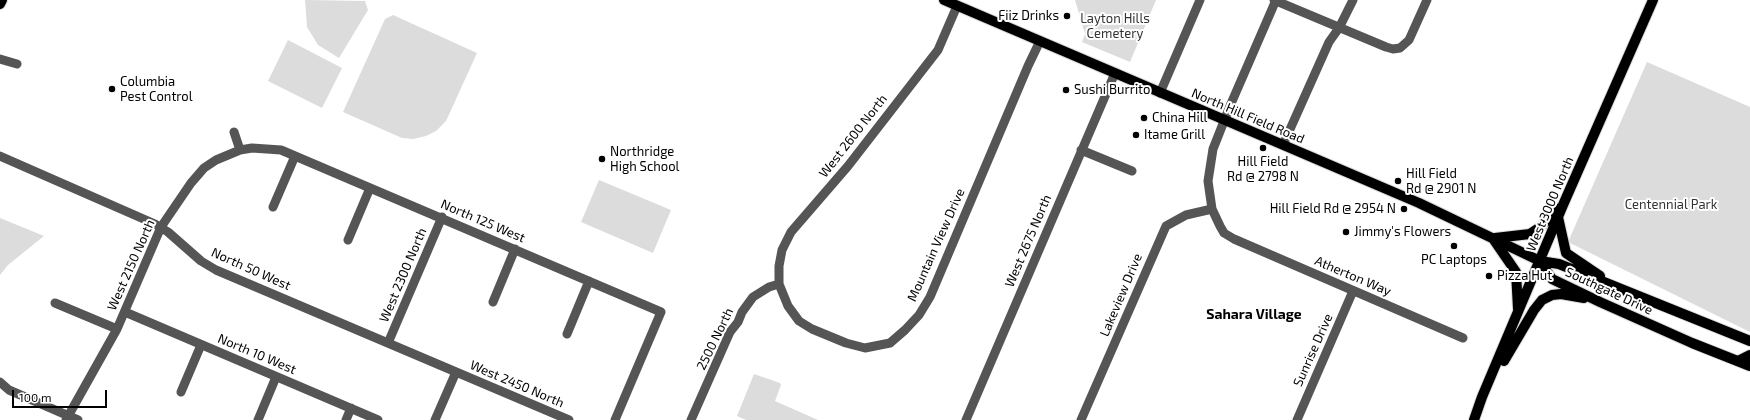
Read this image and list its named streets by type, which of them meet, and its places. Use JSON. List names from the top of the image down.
{
  "streets": {
    "main road": ["North Hill Field Road", "West 3000 North", "Southgate Drive"],
    "street": [
      "West 2600 North",
      "North 125 West",
      "West 2675 North",
      "Mountain View Drive",
      "West 2150 North",
      "North 50 West",
      "West 2300 North",
      "Atherton Way",
      "Lakeview Drive",
      "2500 North",
      "Sunrise Drive",
      "North 10 West",
      "West 2450 North"
    ]
  },
  "crossings": [
    ["North Hill Field Road", "West 2600 North"],
    ["North Hill Field Road", "West 3000 North"],
    ["North Hill Field Road", "West 2675 North"],
    ["North Hill Field Road", "Mountain View Drive"],
    ["North Hill Field Road", "Southgate Drive"],
    ["West 2600 North", "Mountain View Drive"],
    ["West 2600 North", "2500 North"],
    ["West 3000 North", "Southgate Drive"],
    ["North 125 West", "West 2150 North"],
    ["North 125 West", "West 2300 North"],
    ["Mountain View Drive", "2500 North"],
    ["West 2150 North", "North 50 West"],
    ["West 2150 North", "North 10 West"],
    ["North 50 West", "West 2300 North"],
    ["North 50 West", "West 2450 North"],
    ["Atherton Way", "Lakeview Drive"],
    ["Atherton Way", "Sunrise Drive"]
  ],
  "districts": ["Sahara Village"],
  "parks": ["Layton Hills Cemetery", "Centennial Park"],
  "places": [
    "Fiiz Drinks",
    "Columbia Pest Control",
    "Sushi Burrito",
    "China Hill",
    "Itame Grill",
    "Hill Field Rd @ 2798 N",
    "Northridge High School",
    "Hill Field Rd @ 2901 N",
    "Hill Field Rd @ 2954 N",
    "Jimmy's Flowers",
    "PC Laptops",
    "Pizza Hut"
  ],
  "scale_bar": "100 m"
}
